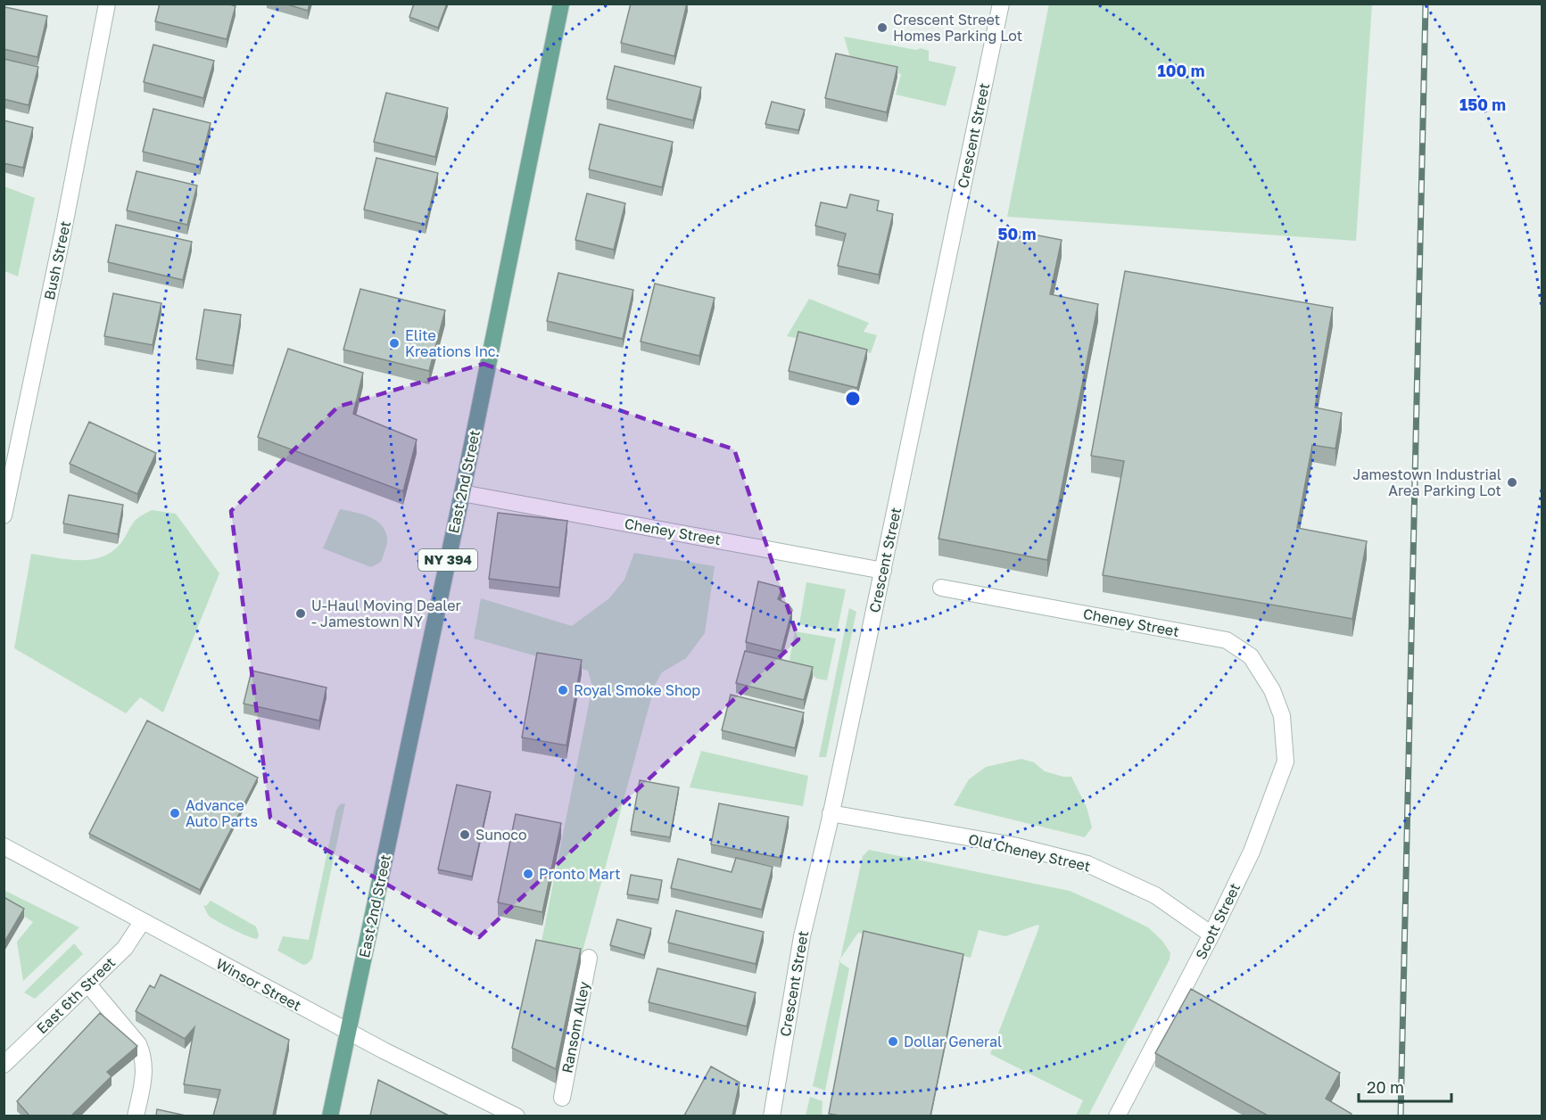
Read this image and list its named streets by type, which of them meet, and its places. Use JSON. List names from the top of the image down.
{
  "streets": {
    "main road": ["East 2nd Street", "NY 394"],
    "street": [
      "Crescent Street",
      "Bush Street",
      "Cheney Street",
      "Old Cheney Street",
      "Scott Street",
      "Winsor Street",
      "East 6th Street",
      "Ransom Alley"
    ]
  },
  "crossings": [
    ["Crescent Street", "Cheney Street"],
    ["Crescent Street", "Old Cheney Street"],
    ["East 2nd Street", "Cheney Street"],
    ["East 2nd Street", "Winsor Street"],
    ["Cheney Street", "Scott Street"],
    ["Old Cheney Street", "Scott Street"],
    ["Winsor Street", "East 6th Street"]
  ],
  "places": [
    "Crescent Street Homes Parking Lot",
    "Elite Kreations Inc.",
    "Jamestown Industrial Area Parking Lot",
    "U-Haul Moving Dealer - Jamestown NY",
    "Royal Smoke Shop",
    "Advance Auto Parts",
    "Sunoco",
    "Pronto Mart",
    "Dollar General"
  ],
  "scale_bar": "20 m",
  "rings": ["100 m", "150 m", "50 m"]
}
